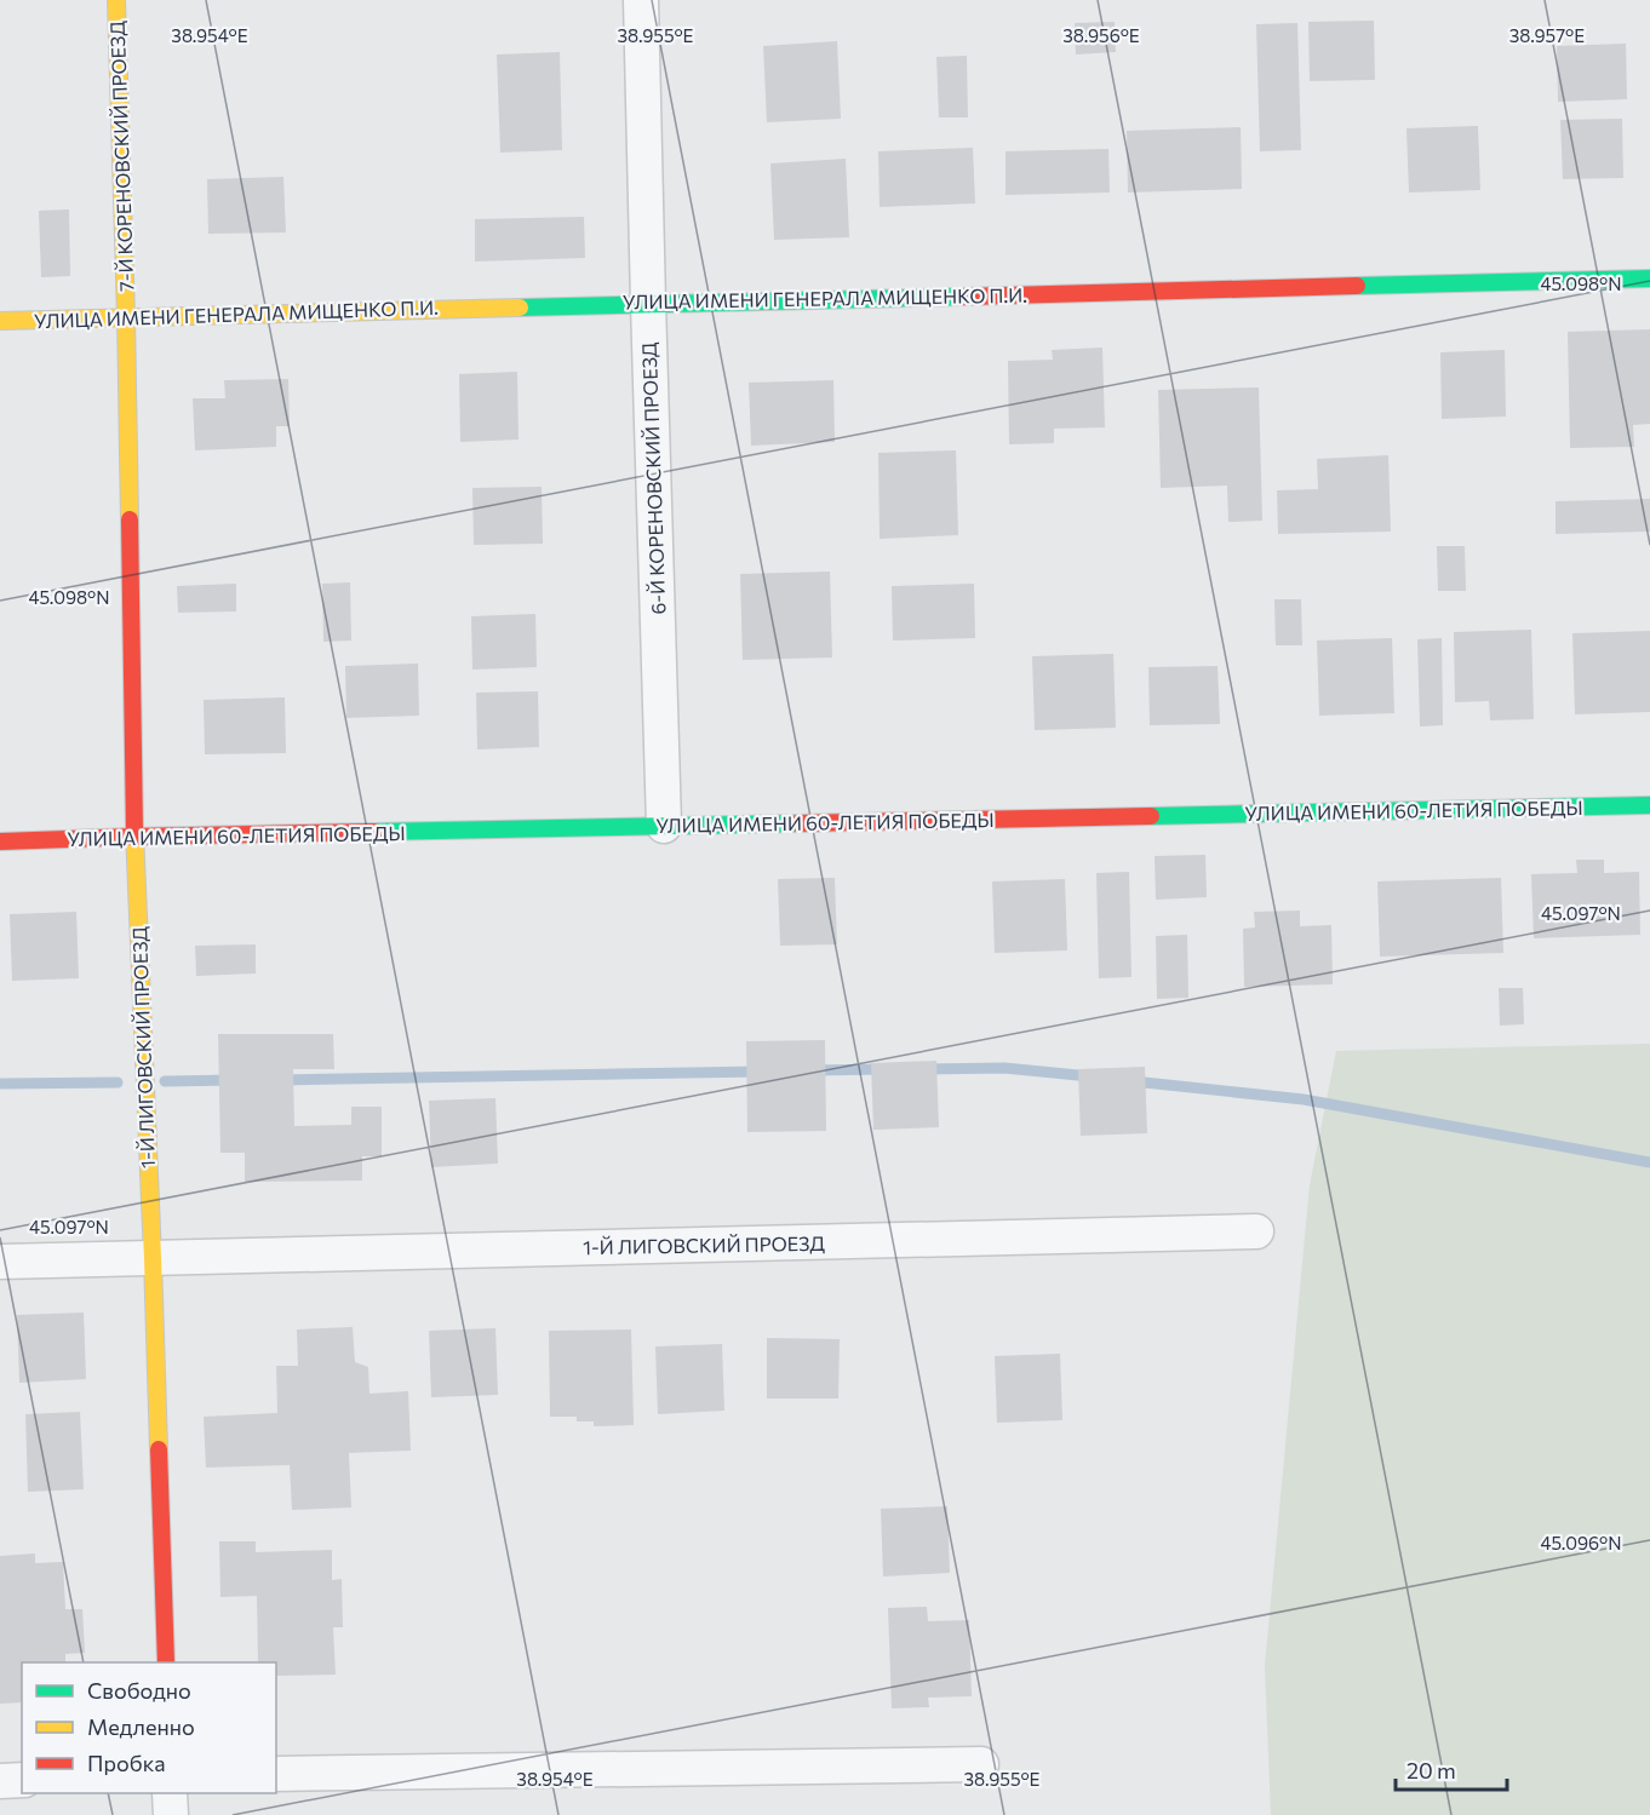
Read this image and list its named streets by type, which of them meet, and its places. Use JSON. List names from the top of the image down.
{
  "streets": {
    "street": [
      "7-Й КОРЕНОВСКИЙ ПРОЕЗД",
      "УЛИЦА ИМЕНИ ГЕНЕРАЛА МИЩЕНКО П.И.",
      "6-Й КОРЕНОВСКИЙ ПРОЕЗД",
      "УЛИЦА ИМЕНИ 60-ЛЕТИЯ ПОБЕДЫ",
      "1-Й ЛИГОВСКИЙ ПРОЕЗД"
    ]
  },
  "crossings": [
    ["7-Й КОРЕНОВСКИЙ ПРОЕЗД", "УЛИЦА ИМЕНИ ГЕНЕРАЛА МИЩЕНКО П.И."],
    ["7-Й КОРЕНОВСКИЙ ПРОЕЗД", "УЛИЦА ИМЕНИ 60-ЛЕТИЯ ПОБЕДЫ"],
    ["7-Й КОРЕНОВСКИЙ ПРОЕЗД", "1-Й ЛИГОВСКИЙ ПРОЕЗД"],
    ["УЛИЦА ИМЕНИ ГЕНЕРАЛА МИЩЕНКО П.И.", "6-Й КОРЕНОВСКИЙ ПРОЕЗД"],
    ["6-Й КОРЕНОВСКИЙ ПРОЕЗД", "УЛИЦА ИМЕНИ 60-ЛЕТИЯ ПОБЕДЫ"],
    ["УЛИЦА ИМЕНИ 60-ЛЕТИЯ ПОБЕДЫ", "1-Й ЛИГОВСКИЙ ПРОЕЗД"]
  ],
  "legend": ["Свободно", "Медленно", "Пробка"],
  "scale_bar": "20 m",
  "coordinates": [
    "38.954°E",
    "38.955°E",
    "38.956°E",
    "38.957°E",
    "45.098°N",
    "45.097°N",
    "45.096°N"
  ]
}
